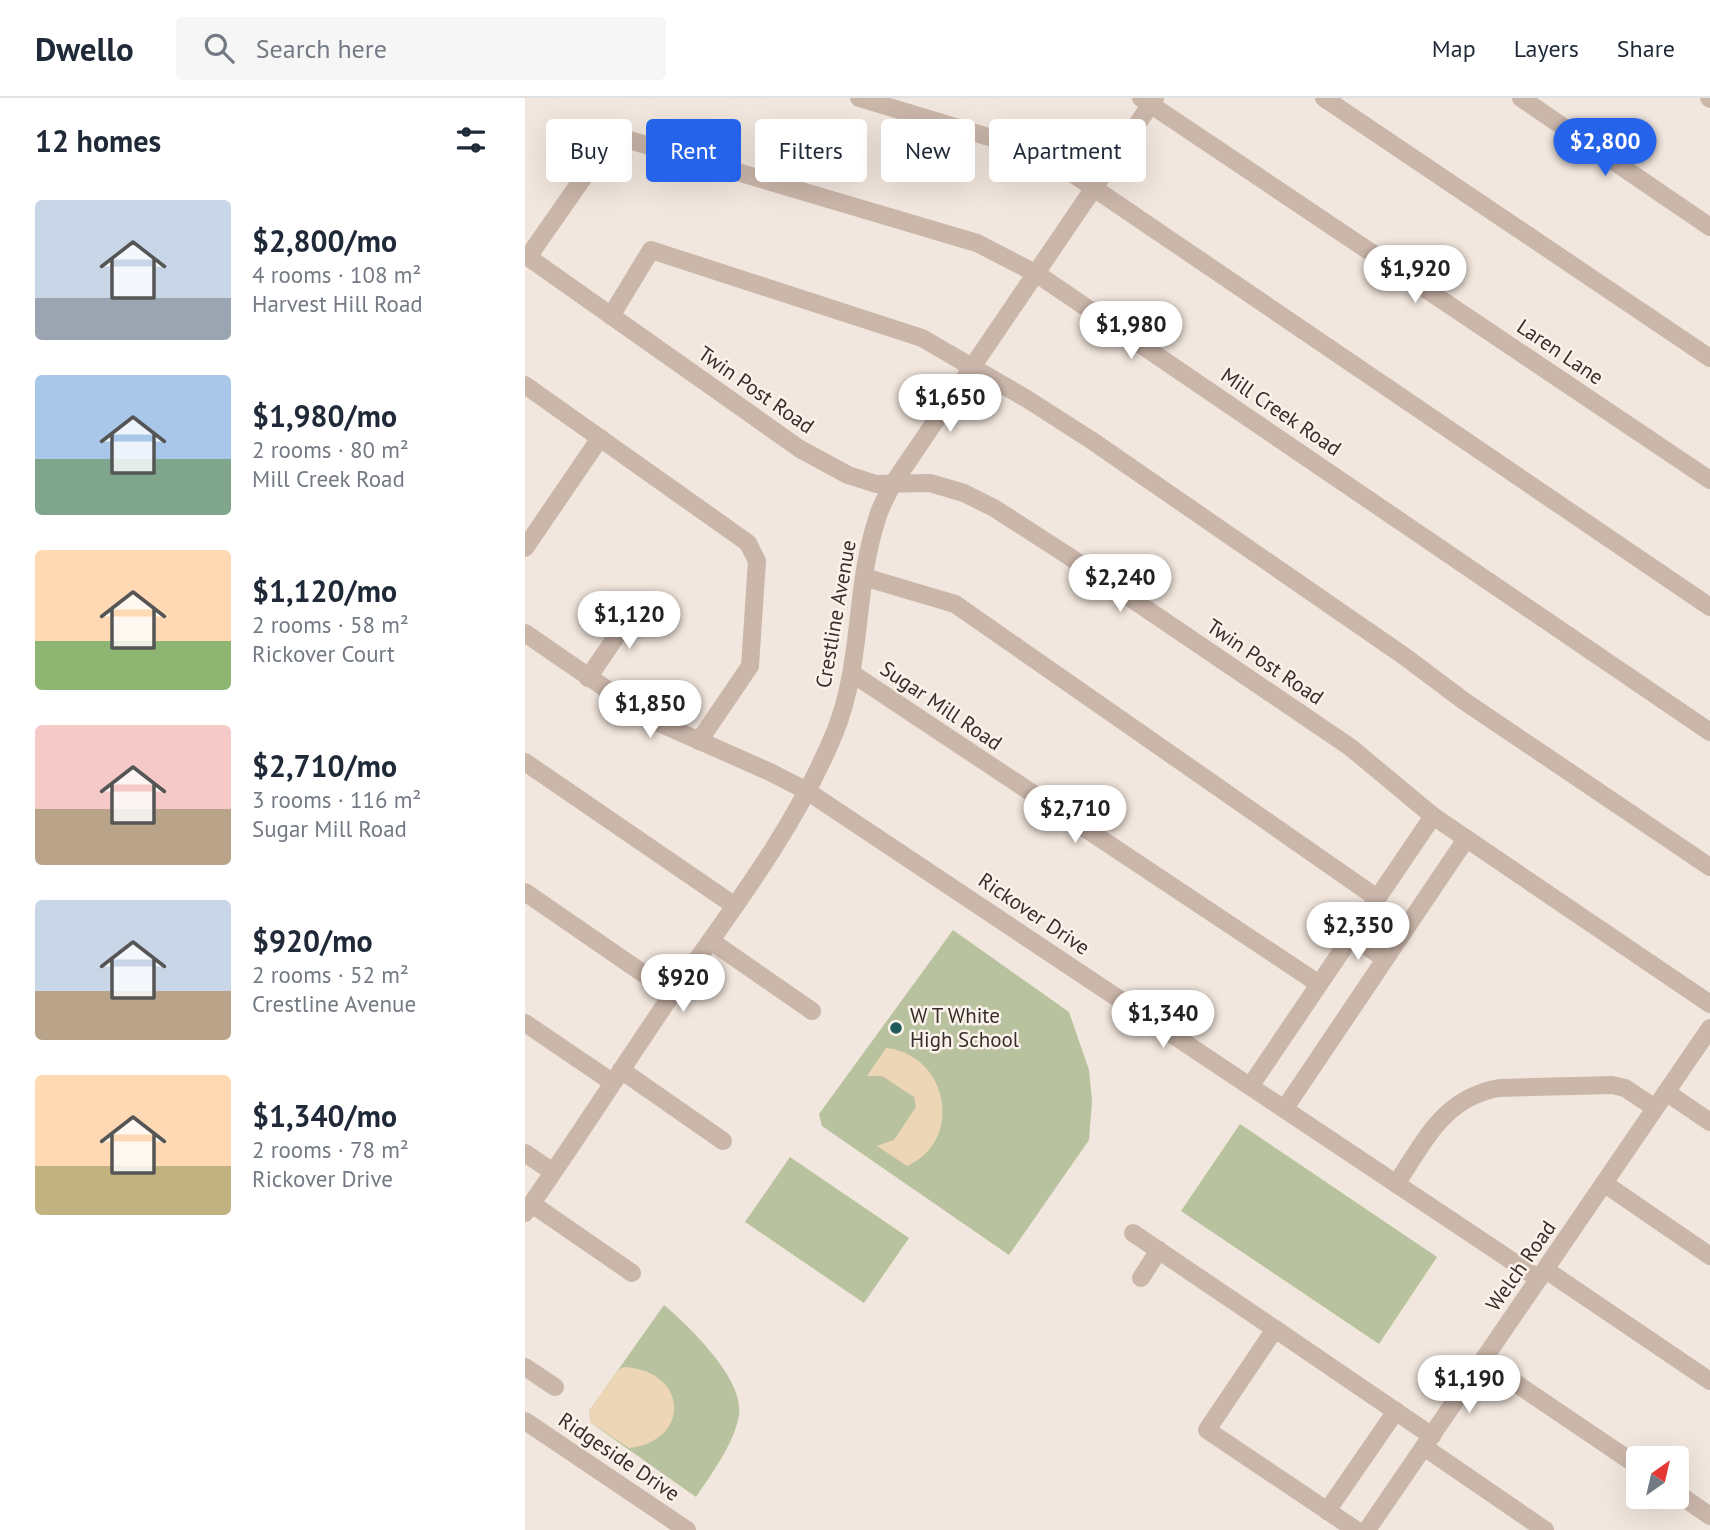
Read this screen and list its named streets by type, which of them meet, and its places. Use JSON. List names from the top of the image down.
{
  "streets": {
    "street": [
      "Laren Lane",
      "Twin Post Road",
      "Mill Creek Road",
      "Crestline Avenue",
      "Sugar Mill Road",
      "Rickover Drive",
      "Welch Road",
      "Ridgeside Drive"
    ]
  },
  "crossings": [
    ["Laren Lane", "Crestline Avenue"],
    ["Twin Post Road", "Mill Creek Road"],
    ["Twin Post Road", "Crestline Avenue"],
    ["Mill Creek Road", "Crestline Avenue"],
    ["Crestline Avenue", "Sugar Mill Road"],
    ["Crestline Avenue", "Rickover Drive"],
    ["Rickover Drive", "Welch Road"]
  ],
  "places": ["W T White High School"],
  "north": "top right",
  "page": {
    "header": "Dwello",
    "search": "Search here",
    "nav": ["Map", "Layers", "Share"],
    "heading": "12 homes",
    "price": [
      "$2,800",
      "$1,920",
      "$1,980",
      "$1,650",
      "$2,240",
      "$1,120",
      "$1,850",
      "$2,710",
      "$2,350",
      "$920",
      "$1,340",
      "$1,190"
    ],
    "chip": [
      "Buy",
      "Rent",
      "Filters",
      "New",
      "Apartment"
    ],
    "list": [
      {
        "name": "$2,800/mo",
        "note": "4 rooms · 108 m² · Harvest Hill Road"
      },
      {
        "name": "$1,980/mo",
        "note": "2 rooms · 80 m² · Mill Creek Road"
      },
      {
        "name": "$1,120/mo",
        "note": "2 rooms · 58 m² · Rickover Court"
      },
      {
        "name": "$2,710/mo",
        "note": "3 rooms · 116 m² · Sugar Mill Road"
      },
      {
        "name": "$920/mo",
        "note": "2 rooms · 52 m² · Crestline Avenue"
      },
      {
        "name": "$1,340/mo",
        "note": "2 rooms · 78 m² · Rickover Drive"
      }
    ]
  }
}
